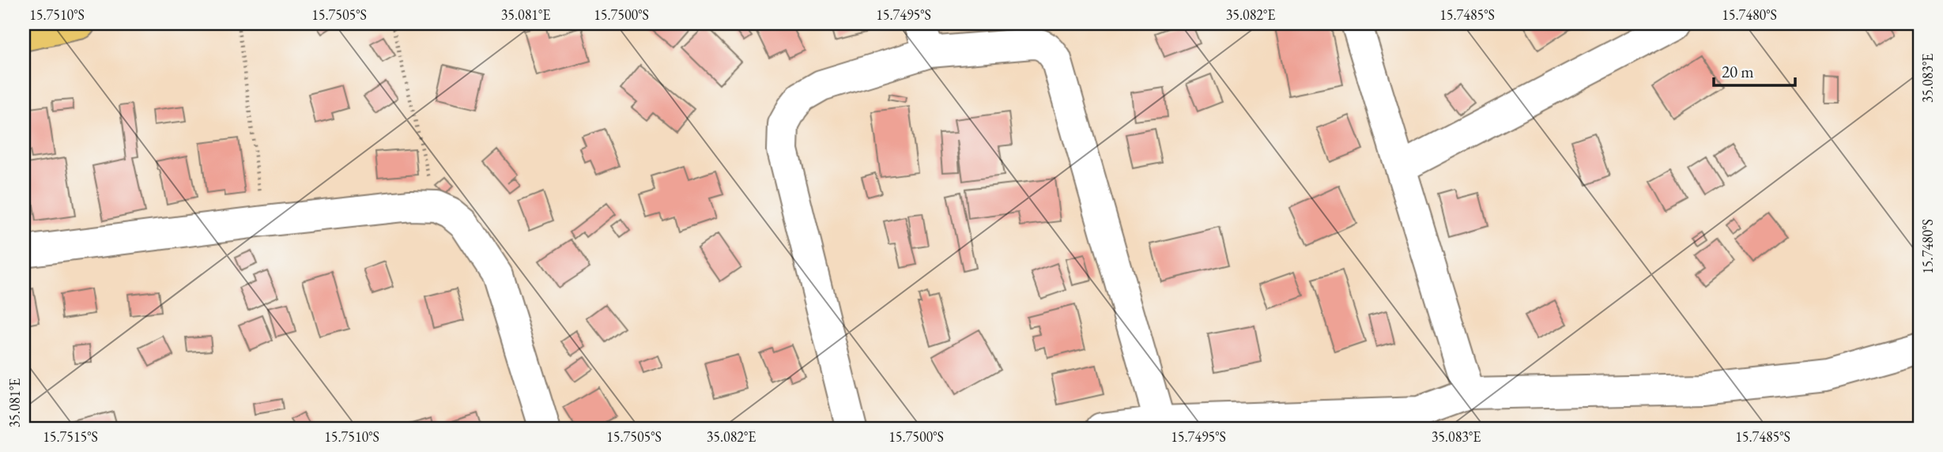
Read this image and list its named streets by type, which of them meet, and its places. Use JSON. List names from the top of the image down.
{
  "scale_bar": "20 m",
  "coordinates": [
    "15.7510°S",
    "15.7505°S",
    "35.081°E",
    "15.7500°S",
    "15.7495°S",
    "35.082°E",
    "15.7485°S",
    "15.7480°S",
    "35.083°E",
    "15.7515°S"
  ]
}
